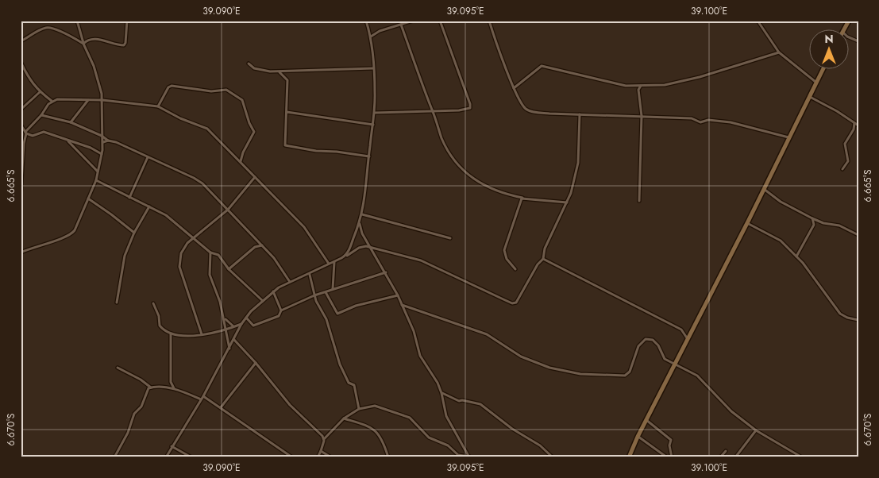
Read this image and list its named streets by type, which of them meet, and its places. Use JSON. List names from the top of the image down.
{
  "north": "top",
  "coordinates": [
    "39.090°E",
    "39.095°E",
    "39.100°E",
    "6.665°S",
    "6.670°S"
  ]
}
